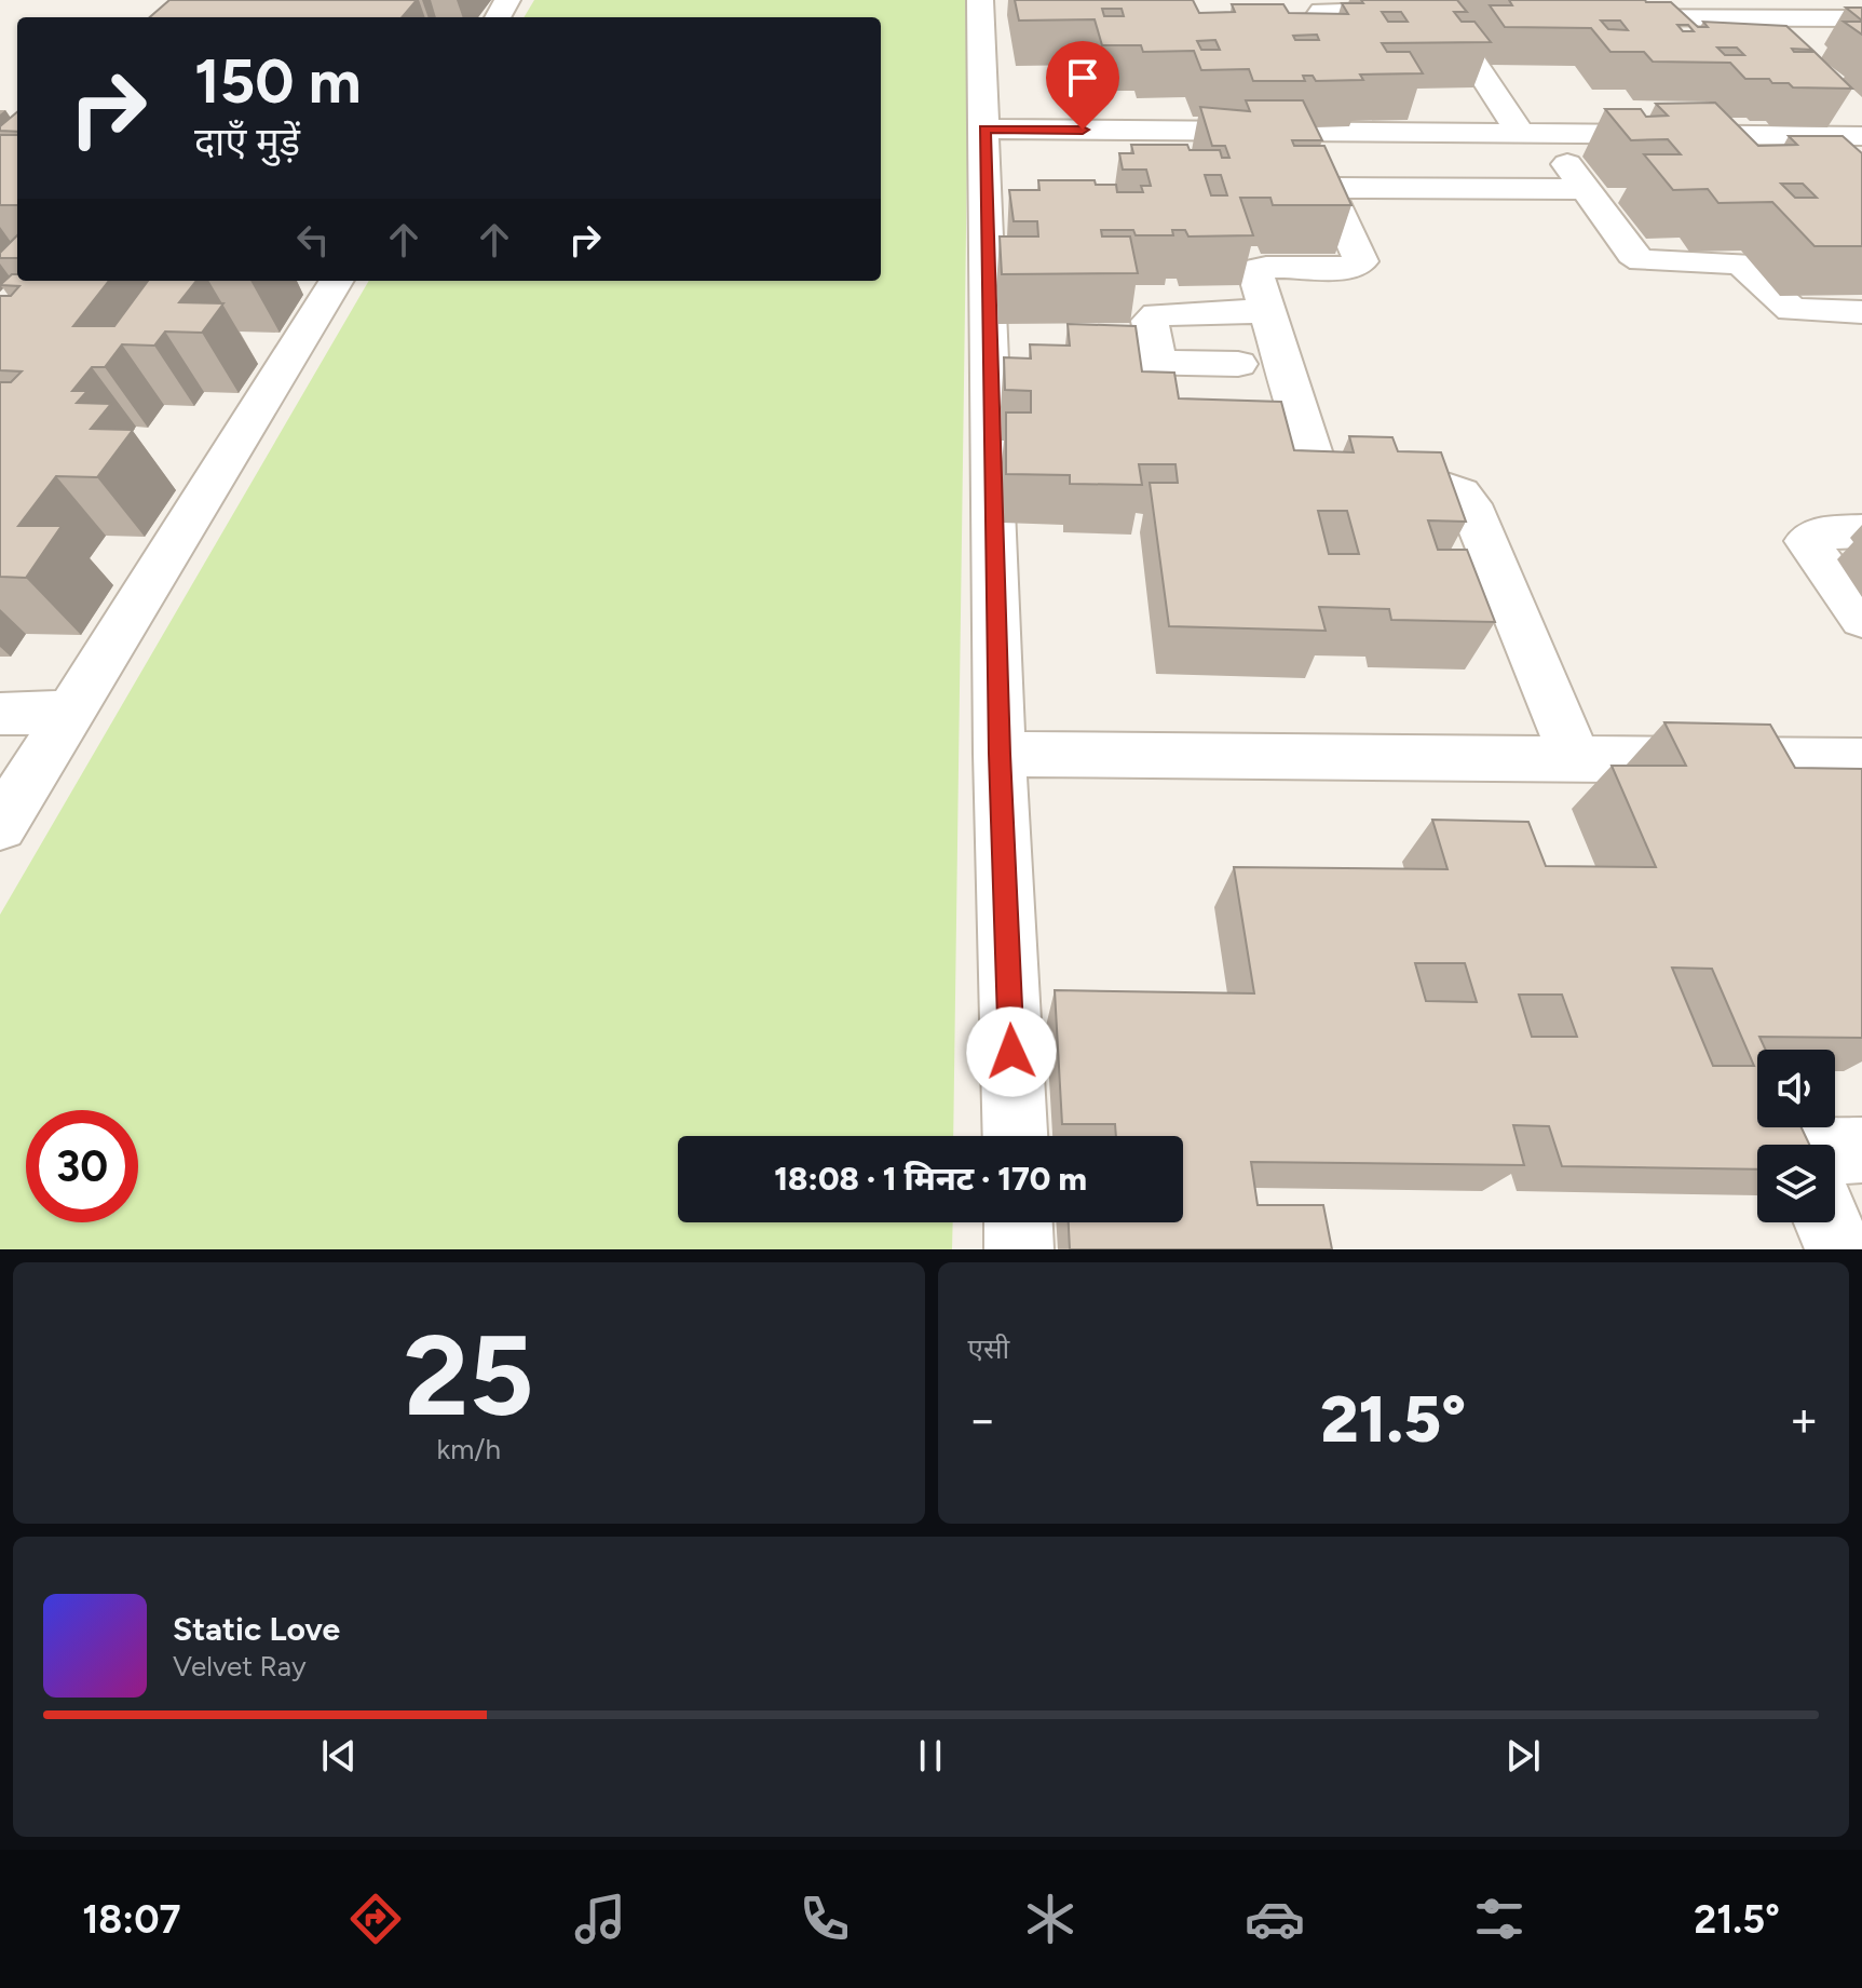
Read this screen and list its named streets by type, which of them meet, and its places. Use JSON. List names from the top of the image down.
{
  "page": {
    "turn": ["150 m", "दाएँ मुड़ें"],
    "limit": "30",
    "trip": "18:08 · 1 मिनट · 170 m",
    "tile": [
      ["25", "km/h"],
      "एसी"
    ],
    "heat": ["−", "21.5°", "+"],
    "song": ["Static Love", "Velvet Ray"],
    "tabs": ["18:07", "21.5°"]
  }
}
